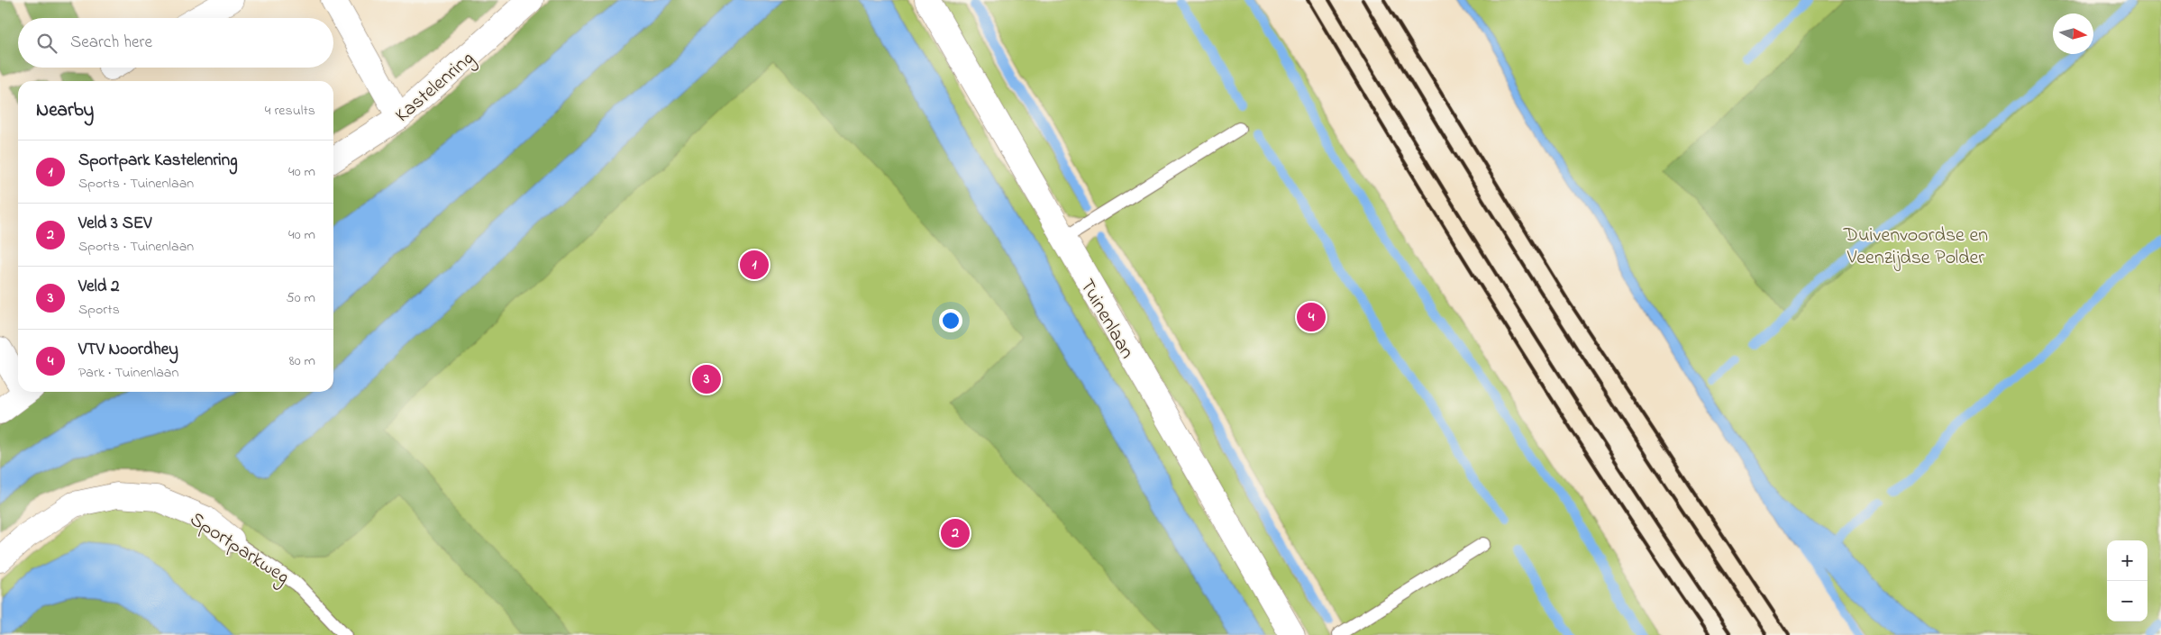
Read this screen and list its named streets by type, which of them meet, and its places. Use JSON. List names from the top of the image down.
{
  "streets": {
    "street": ["Kastelenring", "Tuinenlaan", "Sportparkweg"]
  },
  "parks": ["Duivenvoordse en Veenzijdse Polder"],
  "north": "right",
  "page": {
    "search": "Search here",
    "heading": ["Nearby", "4 results"],
    "list": [
      {
        "mark": "1",
        "name": "Sportpark Kastelenring",
        "note": "Sports · Tuinenlaan",
        "value": "40 m"
      },
      {
        "mark": "2",
        "name": "Veld 3 SEV",
        "note": "Sports · Tuinenlaan",
        "value": "40 m"
      },
      {
        "mark": "3",
        "name": "Veld 2",
        "note": "Sports",
        "value": "50 m"
      },
      {
        "mark": "4",
        "name": "VTV Noordhey",
        "note": "Park · Tuinenlaan",
        "value": "80 m"
      }
    ],
    "pins": [
      "1",
      "4",
      "3",
      "2"
    ],
    "map_buttons": ["+", "−"]
  }
}
